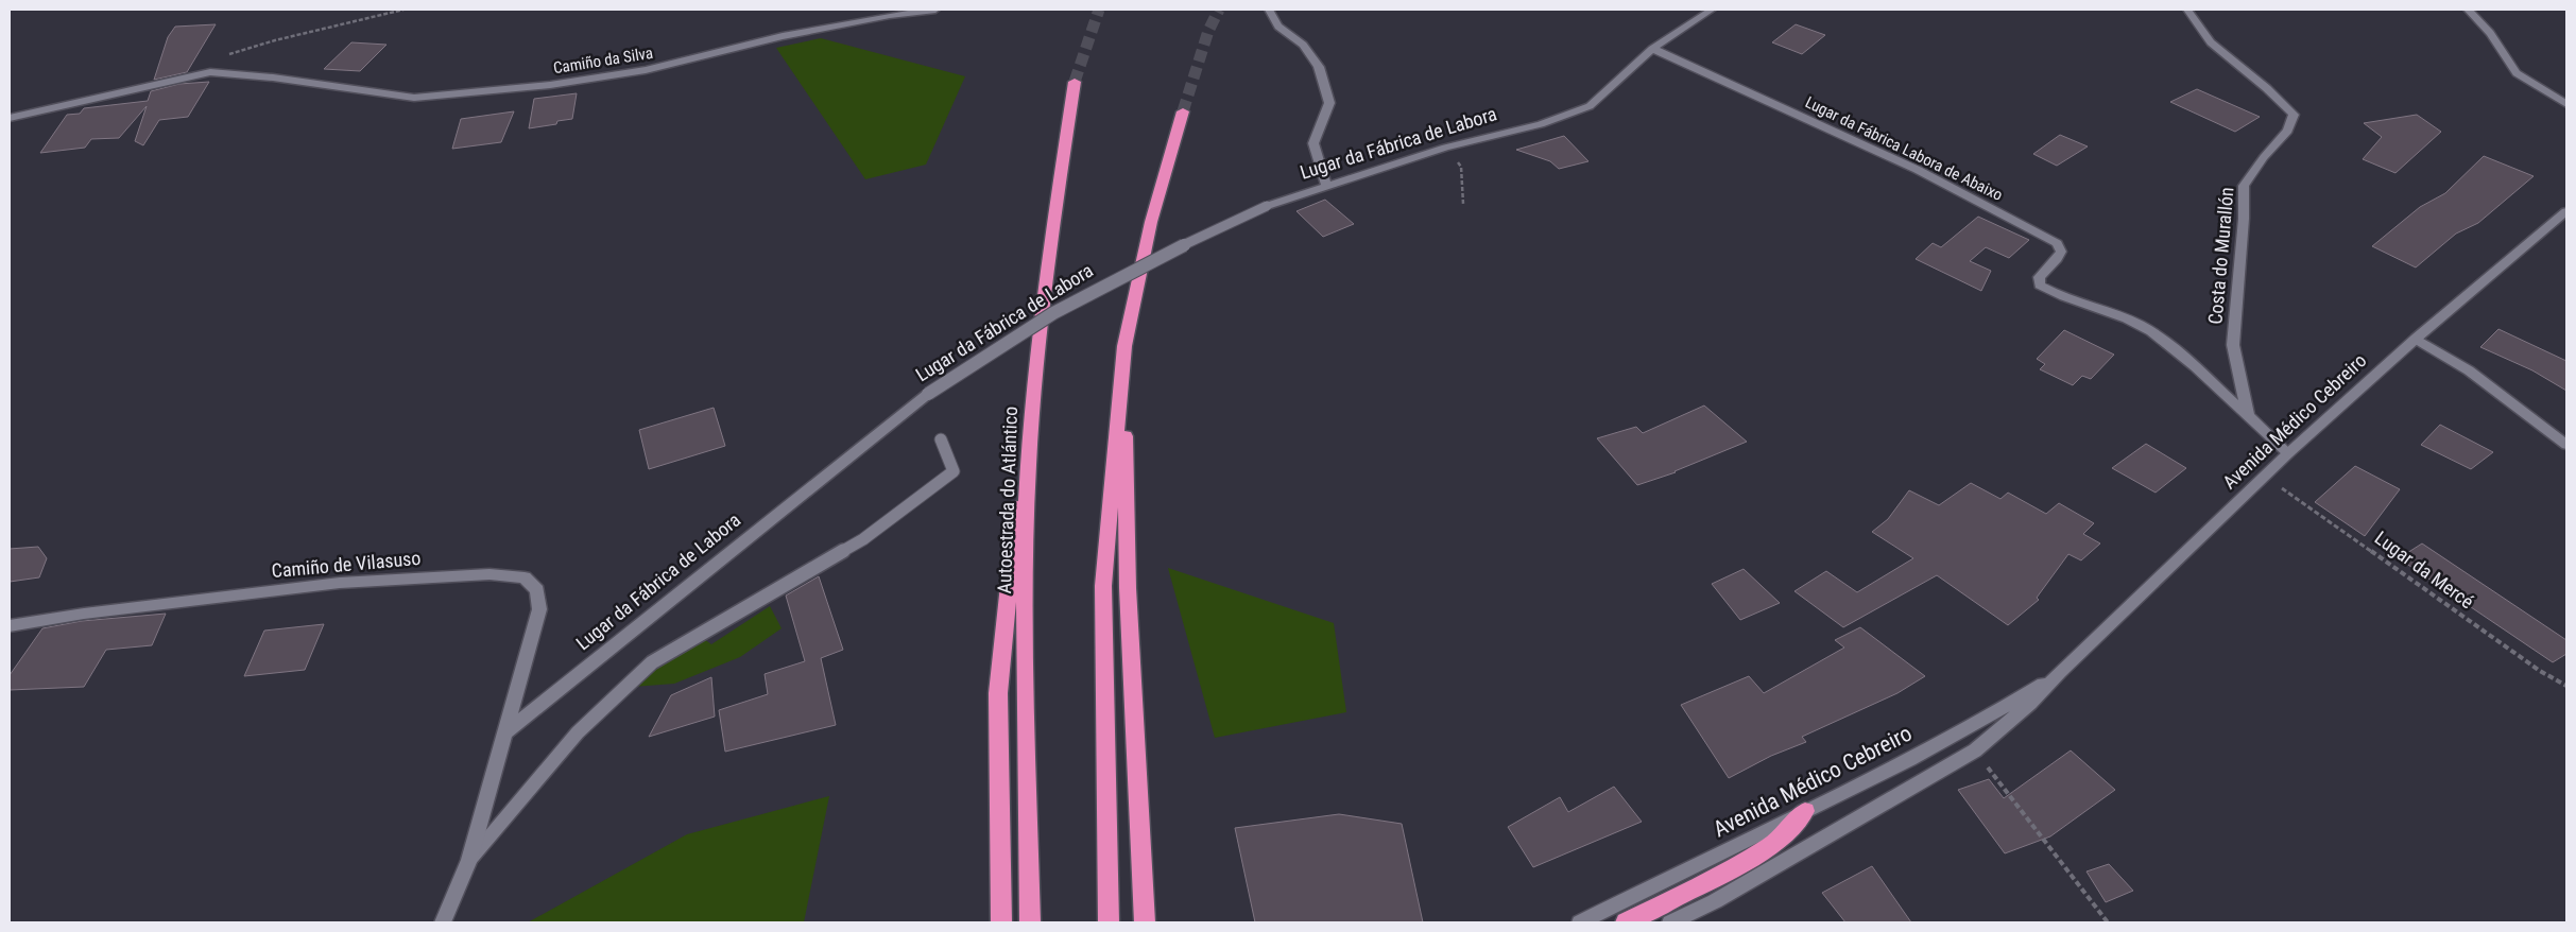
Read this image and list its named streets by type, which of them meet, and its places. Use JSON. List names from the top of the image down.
{
  "streets": {
    "highway": ["Autoestrada do Atlántico"],
    "street": [
      "Camiño da Silva",
      "Lugar da Fábrica de Labora",
      "Lugar da Fábrica Labora de Abaixo",
      "Costa do Murallón",
      "Avenida Médico Cebreiro",
      "Camiño de Vilasuso"
    ],
    "path": ["Lugar da Mercé"]
  },
  "crossings": [
    ["Lugar da Fábrica de Labora", "Lugar da Fábrica Labora de Abaixo"],
    ["Lugar da Fábrica de Labora", "Camiño de Vilasuso"],
    ["Lugar da Fábrica Labora de Abaixo", "Costa do Murallón"],
    ["Avenida Médico Cebreiro", "Lugar da Mercé"]
  ]
}
